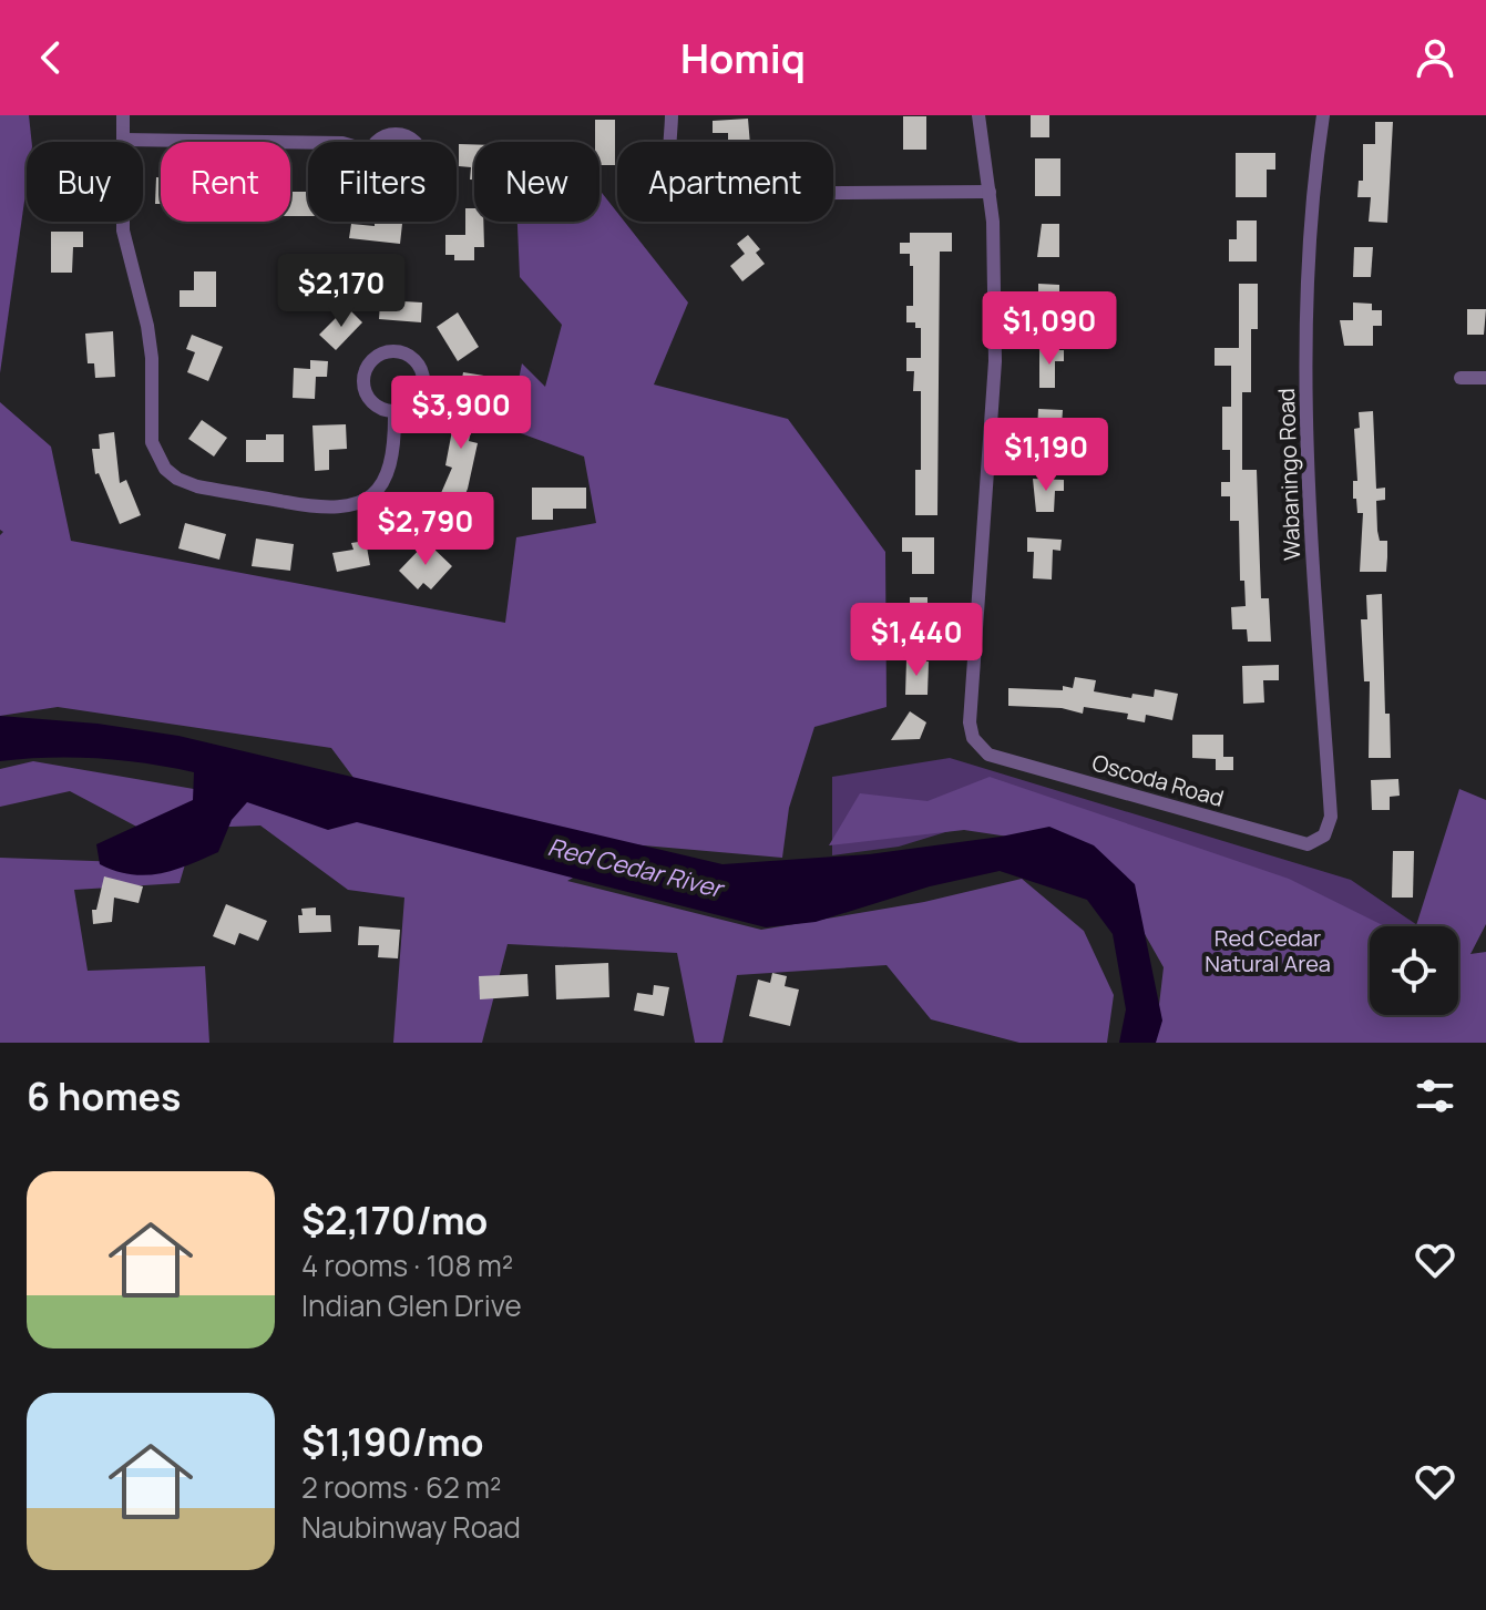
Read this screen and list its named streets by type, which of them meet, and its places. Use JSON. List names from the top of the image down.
{
  "streets": {
    "street": ["Wabaningo Road", "Oscoda Road"]
  },
  "crossings": [
    ["Wabaningo Road", "Oscoda Road"]
  ],
  "water": ["Red Cedar River"],
  "parks": ["Red Cedar Natural Area"],
  "page": {
    "header": "Homiq",
    "chip": [
      "Buy",
      "Rent",
      "Filters",
      "New",
      "Apartment"
    ],
    "price": [
      "$2,170",
      "$1,090",
      "$3,900",
      "$1,190",
      "$2,790",
      "$1,440"
    ],
    "heading": "6 homes",
    "list": [
      {
        "name": "$2,170/mo",
        "note": "4 rooms · 108 m² · Indian Glen Drive"
      },
      {
        "name": "$1,190/mo",
        "note": "2 rooms · 62 m² · Naubinway Road"
      }
    ]
  }
}
